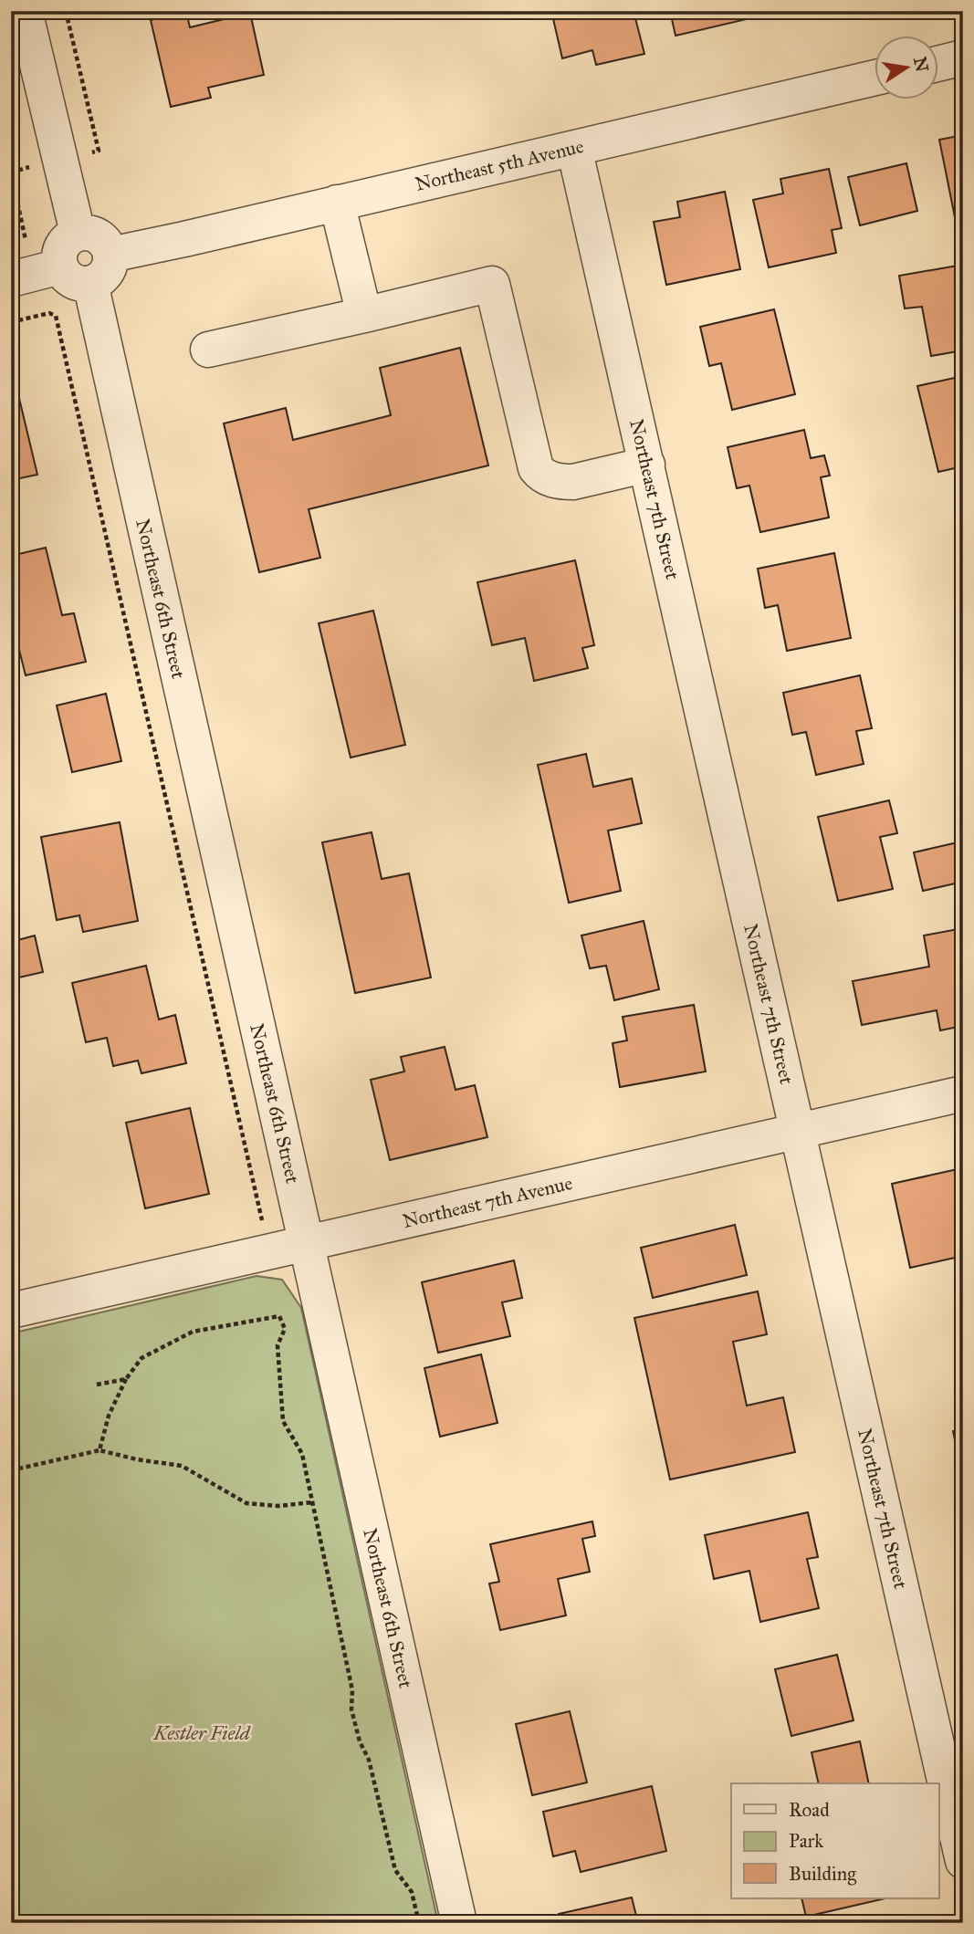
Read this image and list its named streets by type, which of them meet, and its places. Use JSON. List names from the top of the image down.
{
  "streets": {
    "street": [
      "Northeast 5th Avenue",
      "Northeast 7th Street",
      "Northeast 6th Street",
      "Northeast 7th Avenue"
    ]
  },
  "crossings": [
    ["Northeast 5th Avenue", "Northeast 7th Street"],
    ["Northeast 5th Avenue", "Northeast 6th Street"],
    ["Northeast 7th Street", "Northeast 7th Avenue"],
    ["Northeast 6th Street", "Northeast 7th Avenue"]
  ],
  "parks": ["Kestler Field"],
  "legend": ["Road", "Park", "Building"],
  "north": "right"
}
